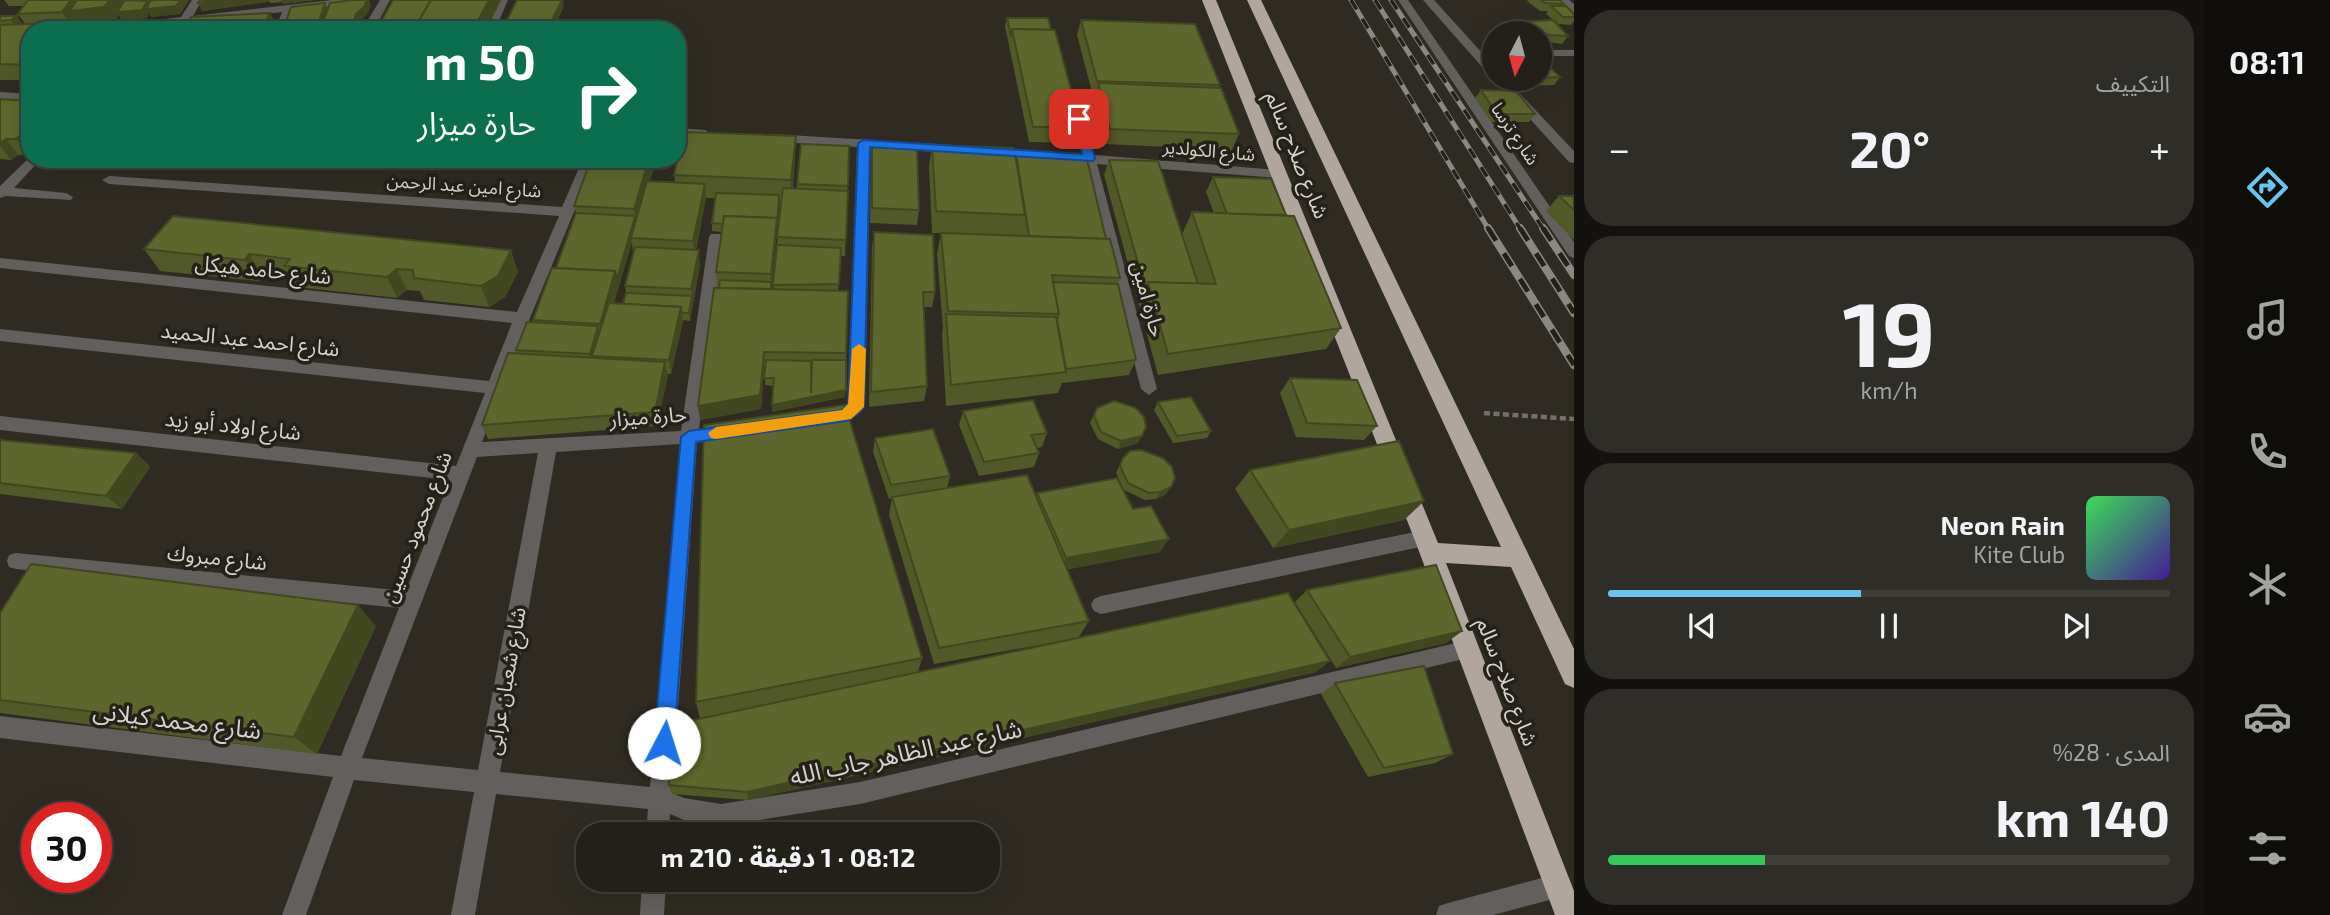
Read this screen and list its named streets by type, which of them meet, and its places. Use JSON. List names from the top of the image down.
{
  "streets": {
    "highway": ["شارع صلاح سالم"],
    "street": [
      "شارع ترسا",
      "شارع الكولدير",
      "شارع امين عبد الرحمن",
      "شارع حامد هيكل",
      "حارة امين",
      "شارع احمد عبد الحميد",
      "حارة ميزار",
      "شارع اولاد أبو زيد",
      "شارع محمود حسين",
      "شارع مبروك",
      "شارع شعبان عرابى",
      "شارع محمد كيلانى",
      "شارع عبد الظاهر جاب الله"
    ]
  },
  "crossings": [
    ["شارع الكولدير", "شارع صلاح سالم"],
    ["شارع الكولدير", "حارة امين"],
    ["شارع صلاح سالم", "شارع عبد الظاهر جاب الله"],
    ["شارع امين عبد الرحمن", "شارع محمود حسين"],
    ["شارع حامد هيكل", "شارع محمود حسين"],
    ["شارع احمد عبد الحميد", "شارع محمود حسين"],
    ["حارة ميزار", "شارع محمود حسين"],
    ["حارة ميزار", "شارع شعبان عرابى"],
    ["شارع اولاد أبو زيد", "شارع محمود حسين"],
    ["شارع محمود حسين", "شارع مبروك"],
    ["شارع محمود حسين", "شارع محمد كيلانى"],
    ["شارع محمود حسين", "شارع عبد الظاهر جاب الله"],
    ["شارع شعبان عرابى", "شارع عبد الظاهر جاب الله"],
    ["شارع محمد كيلانى", "شارع عبد الظاهر جاب الله"]
  ],
  "north": "bottom",
  "page": {
    "tabs": "08:11",
    "tile": [
      "التكييف",
      ["19", "km/h"],
      ["المدى · 28%", "140 km"]
    ],
    "turn": ["50 m", "حارة ميزار"],
    "heat": ["−", "20°", "+"],
    "song": ["Neon Rain", "Kite Club"],
    "limit": "30",
    "trip": "08:12 · 1 دقيقة · 210 m"
  }
}
